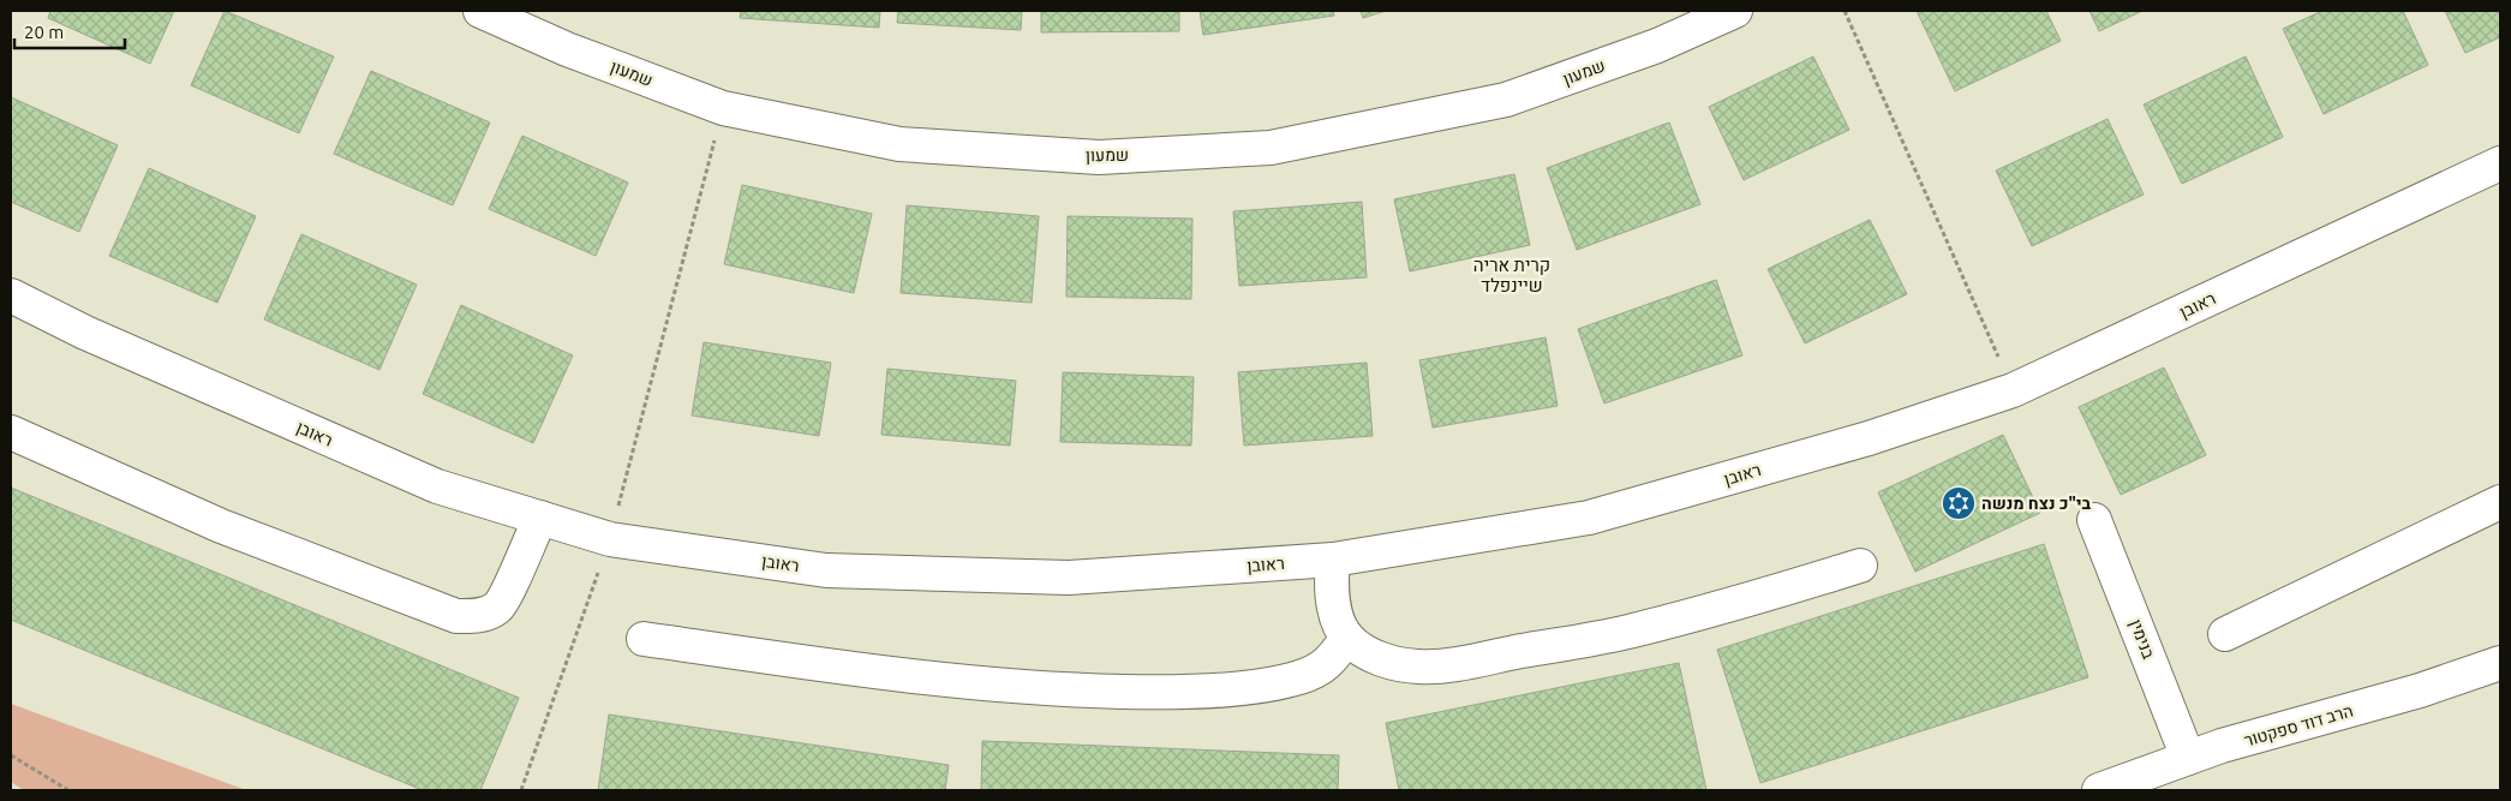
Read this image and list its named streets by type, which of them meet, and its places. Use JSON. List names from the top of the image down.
{
  "streets": {
    "street": [
      "שמעון",
      "ראובן",
      "בנימין",
      "הרב דוד ספקטור"
    ]
  },
  "crossings": [
    ["בנימין", "הרב דוד ספקטור"]
  ],
  "districts": ["קרית אריה שיינפלד"],
  "places": {
    "synagogue": ["בי\"כ נצח מנשה"]
  },
  "scale_bar": "20 m"
}
